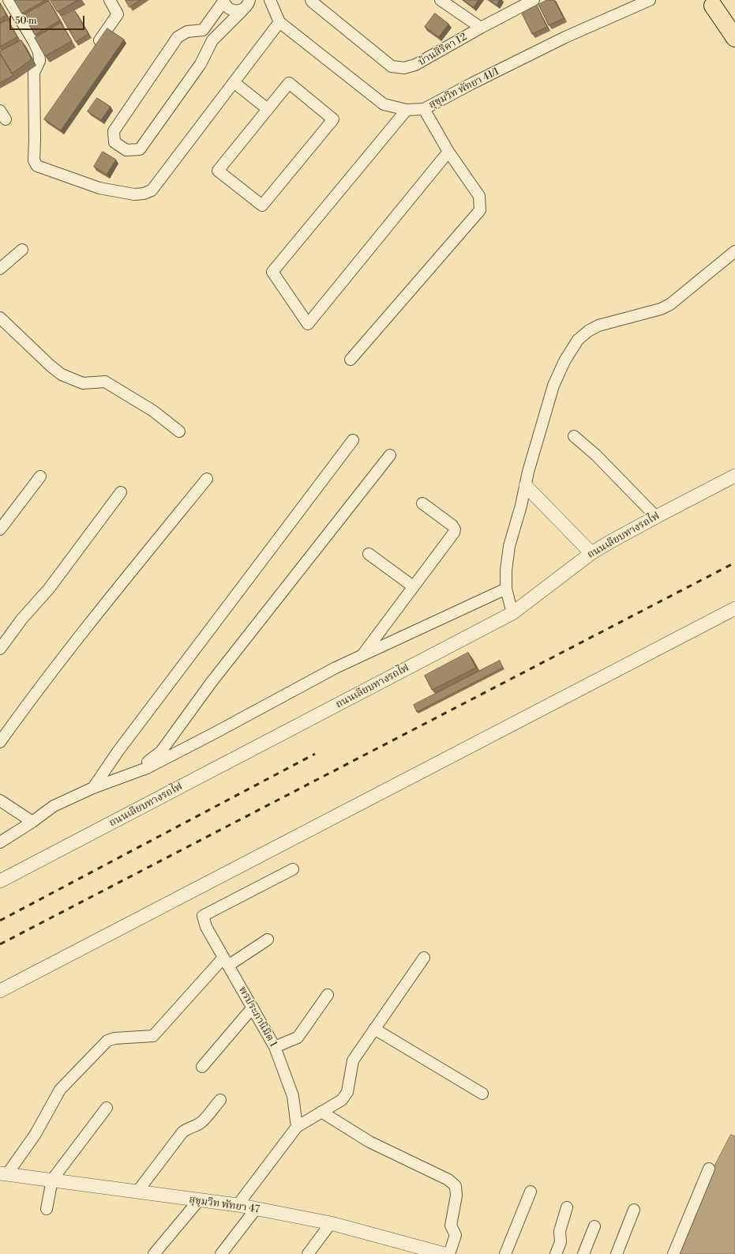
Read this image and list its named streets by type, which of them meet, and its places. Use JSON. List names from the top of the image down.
{
  "streets": {
    "street": [
      "บ้านสิริคา 12",
      "สุขุมวิท พัทยา 41/1",
      "ถนนเลียบทางรถไฟ",
      "พรประภานิมิต 1",
      "สุขุมวิท พัทยา 47"
    ]
  },
  "scale_bar": "50 m"
}
